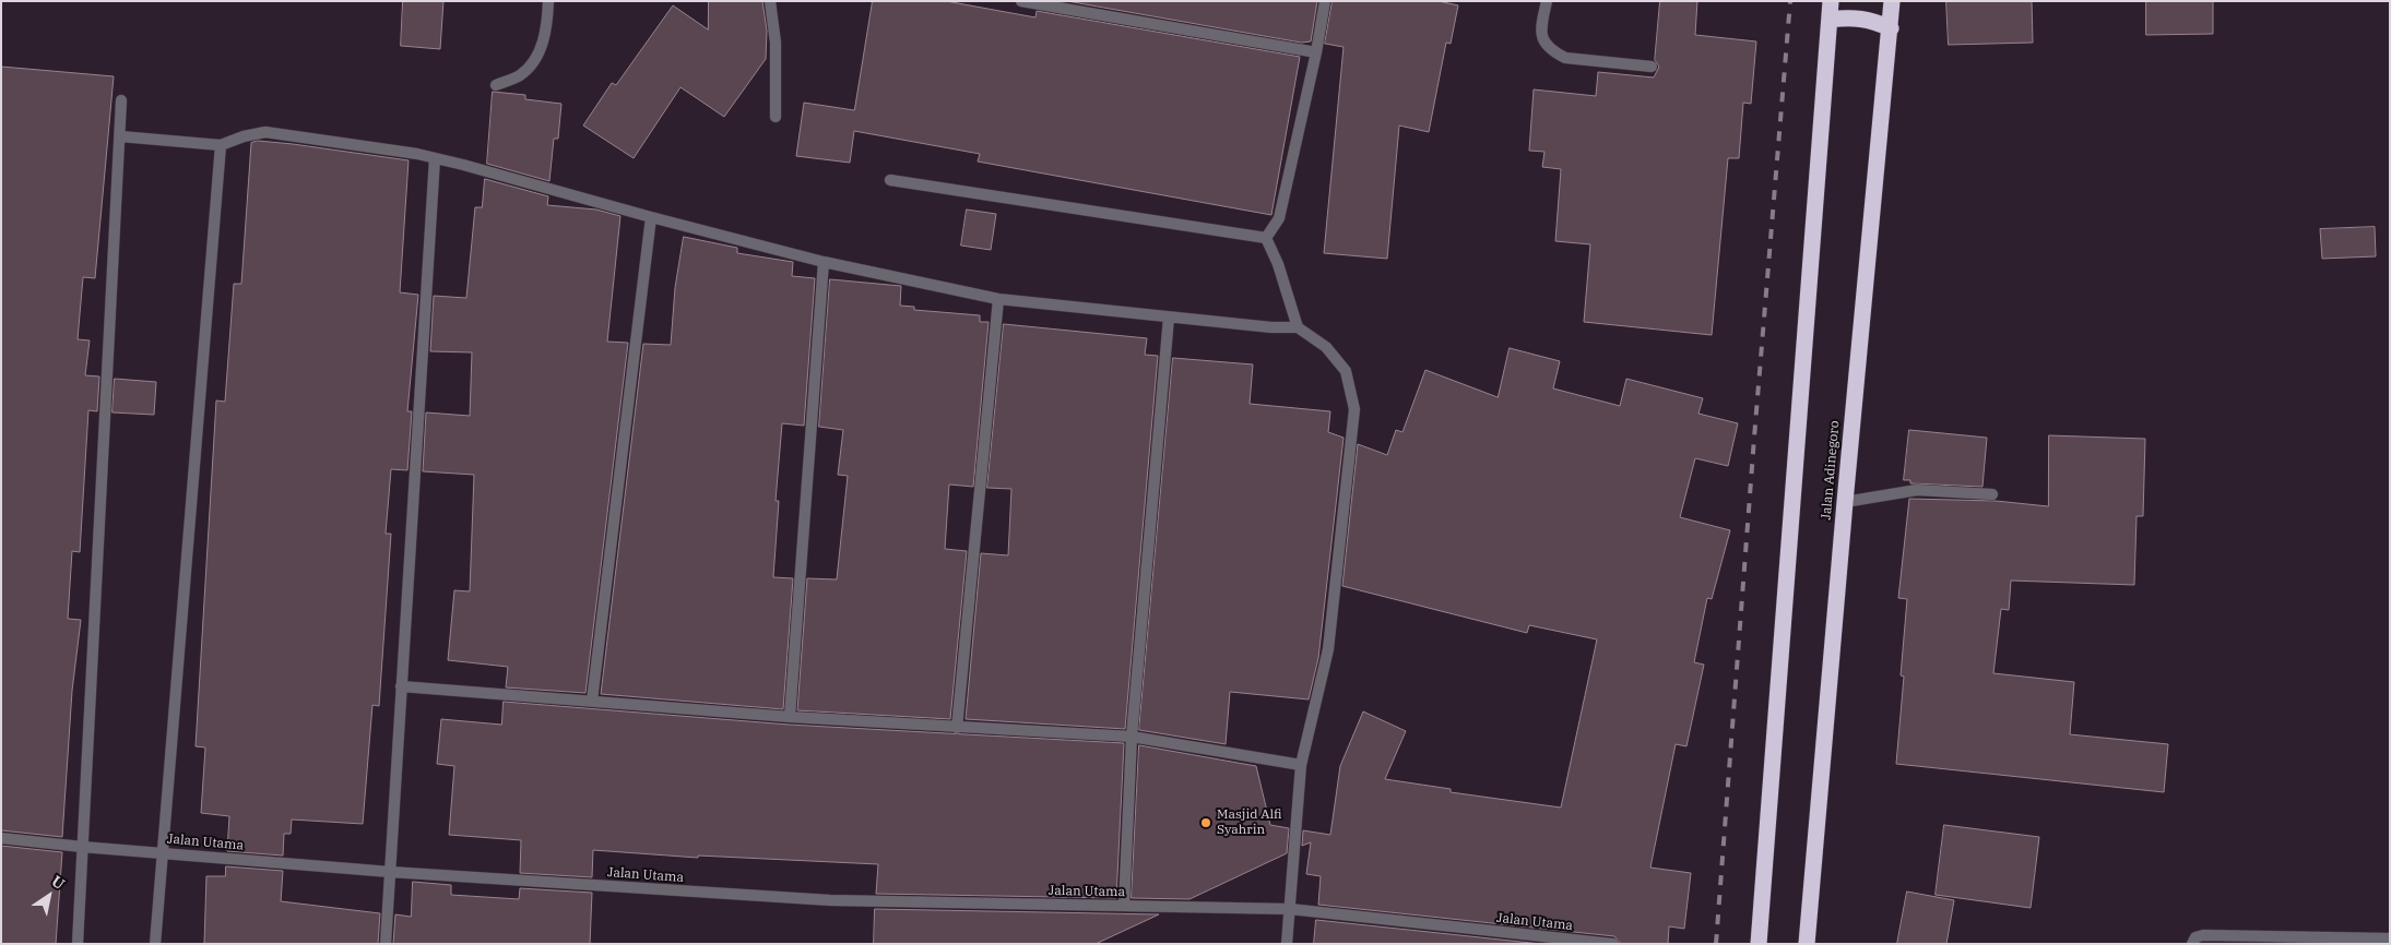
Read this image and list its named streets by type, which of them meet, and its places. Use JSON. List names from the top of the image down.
{
  "streets": {
    "highway": ["Jalan Adinegoro"],
    "street": ["Jalan Utama"]
  },
  "places": ["Masjid Alfi Syahrin"],
  "north": "top right"
}
